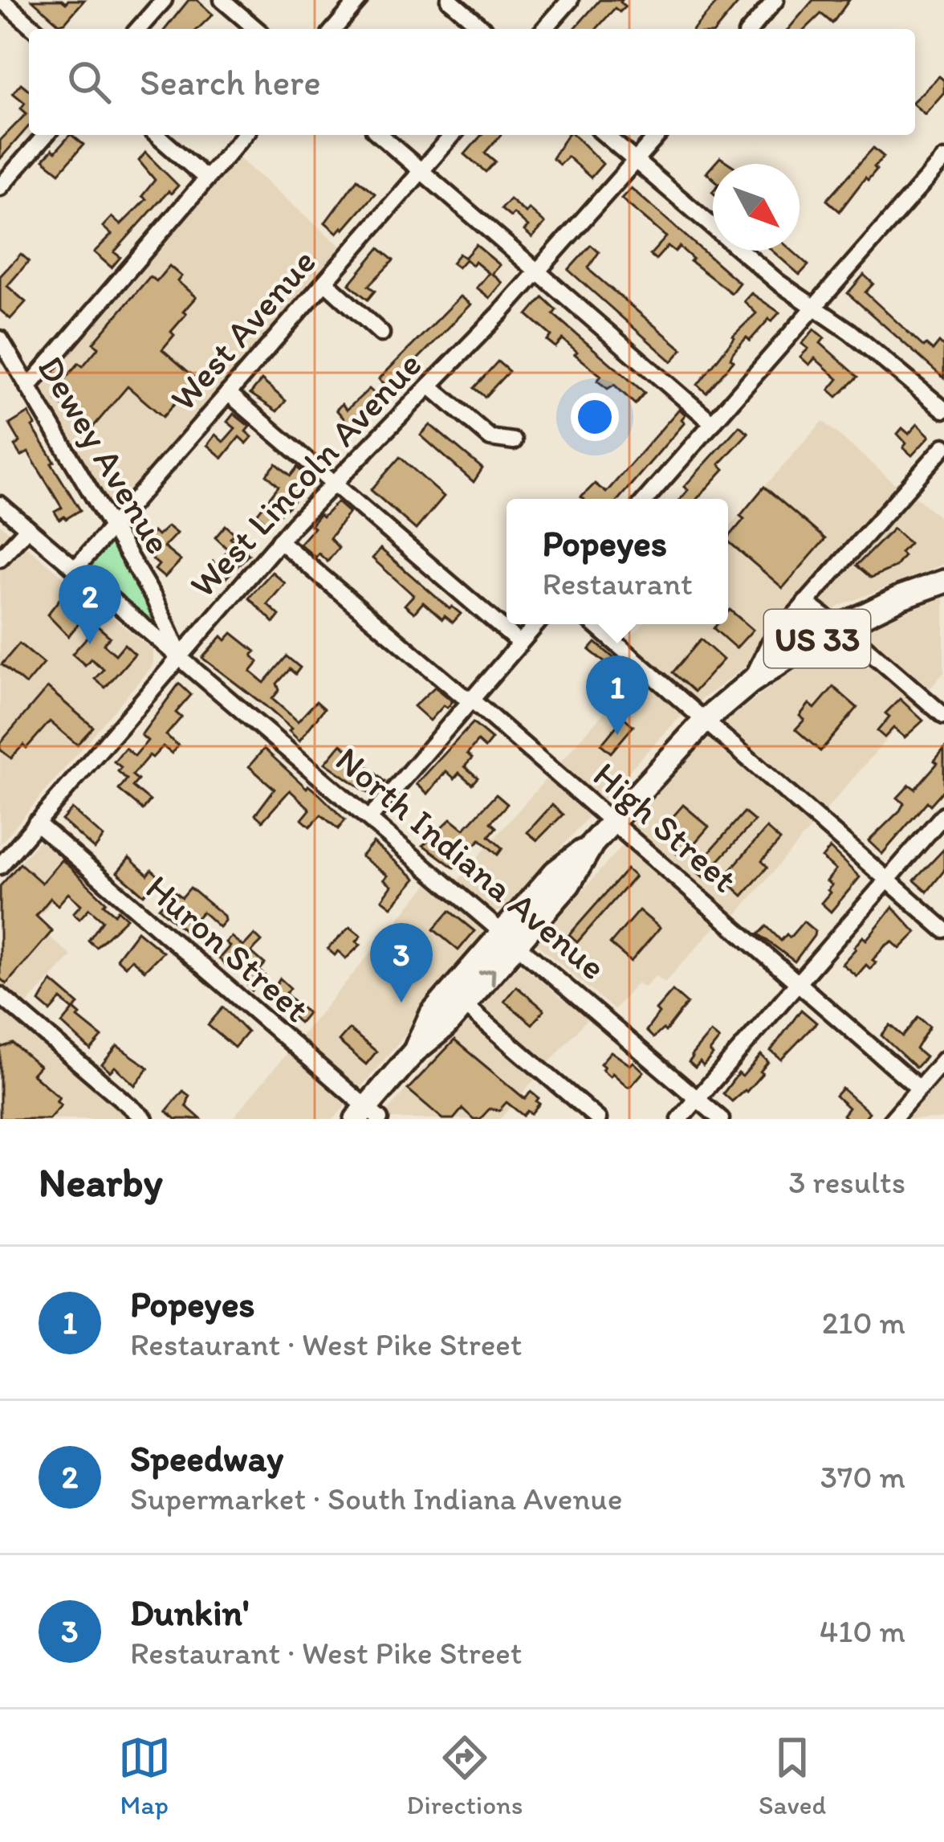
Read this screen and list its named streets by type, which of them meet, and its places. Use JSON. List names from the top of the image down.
{
  "streets": {
    "highway": ["US 33"],
    "street": [
      "West Avenue",
      "Dewey Avenue",
      "West Lincoln Avenue",
      "High Street",
      "North Indiana Avenue",
      "Huron Street"
    ]
  },
  "crossings": [
    ["West Avenue", "Dewey Avenue"],
    ["West Avenue", "North Indiana Avenue"],
    ["Dewey Avenue", "West Lincoln Avenue"],
    ["Dewey Avenue", "North Indiana Avenue"],
    ["West Lincoln Avenue", "High Street"],
    ["West Lincoln Avenue", "North Indiana Avenue"],
    ["West Lincoln Avenue", "Huron Street"],
    ["US 33", "High Street"],
    ["US 33", "North Indiana Avenue"],
    ["US 33", "Huron Street"]
  ],
  "north": "bottom right",
  "page": {
    "search": "Search here",
    "popup": ["Popeyes", "Restaurant"],
    "pins": ["2", "1", "3"],
    "heading": ["Nearby", "3 results"],
    "list": [
      {
        "mark": "1",
        "name": "Popeyes",
        "note": "Restaurant · West Pike Street",
        "value": "210 m"
      },
      {
        "mark": "2",
        "name": "Speedway",
        "note": "Supermarket · South Indiana Avenue",
        "value": "370 m"
      },
      {
        "mark": "3",
        "name": "Dunkin'",
        "note": "Restaurant · West Pike Street",
        "value": "410 m"
      }
    ],
    "nav": ["Map", "Directions", "Saved"]
  }
}
